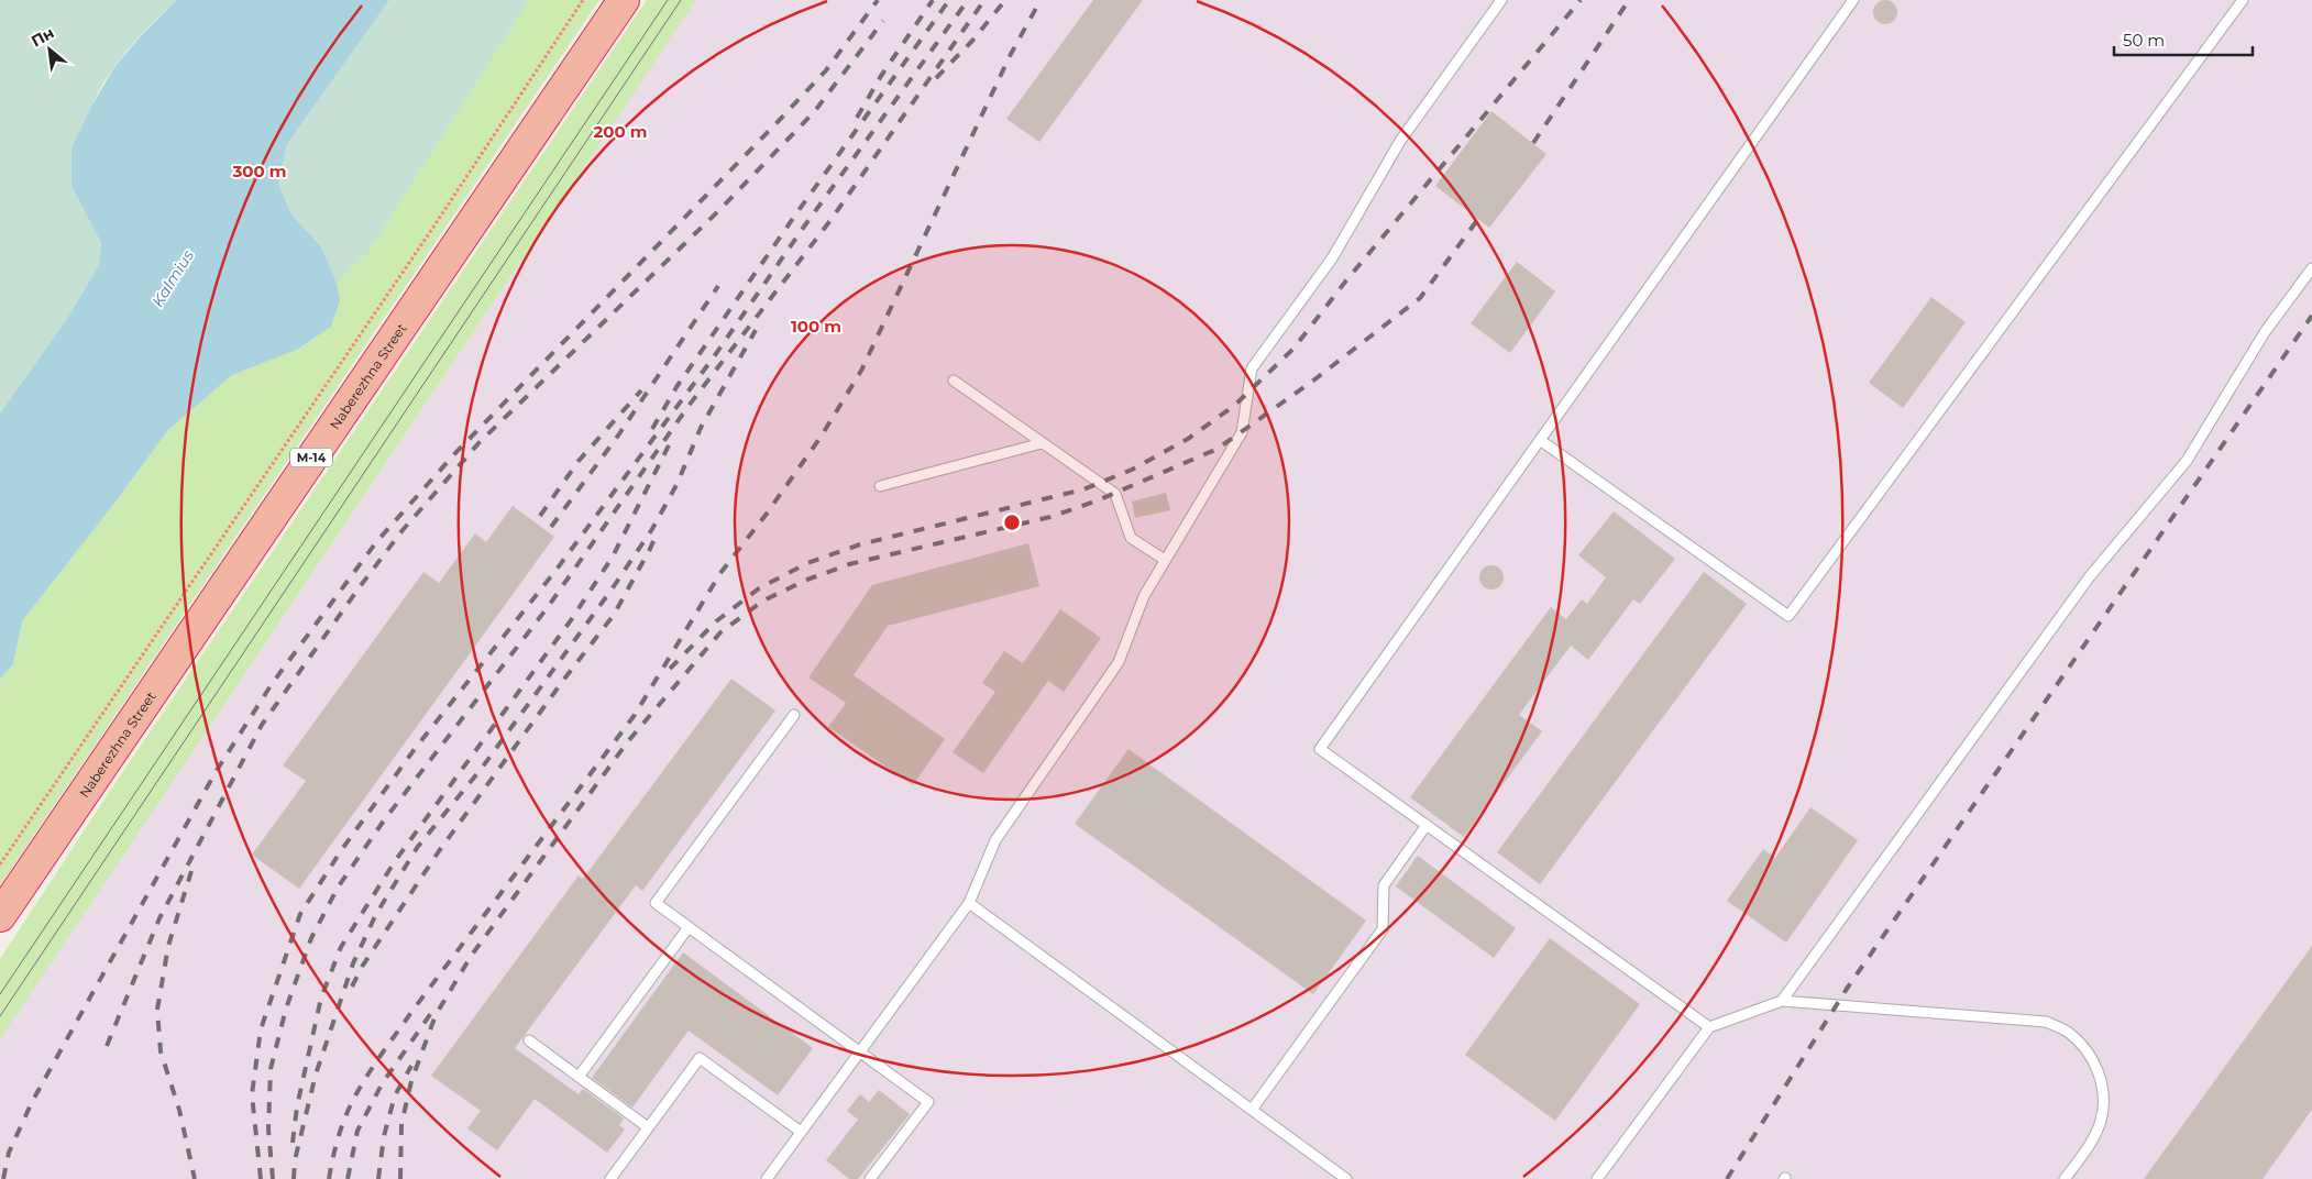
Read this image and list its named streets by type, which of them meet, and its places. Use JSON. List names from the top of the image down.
{
  "streets": {
    "highway": ["Naberezhna Street", "М-14"]
  },
  "water": ["Kalmius"],
  "scale_bar": "50 m",
  "north": "top left",
  "rings": ["200 m", "300 m", "100 m"]
}
